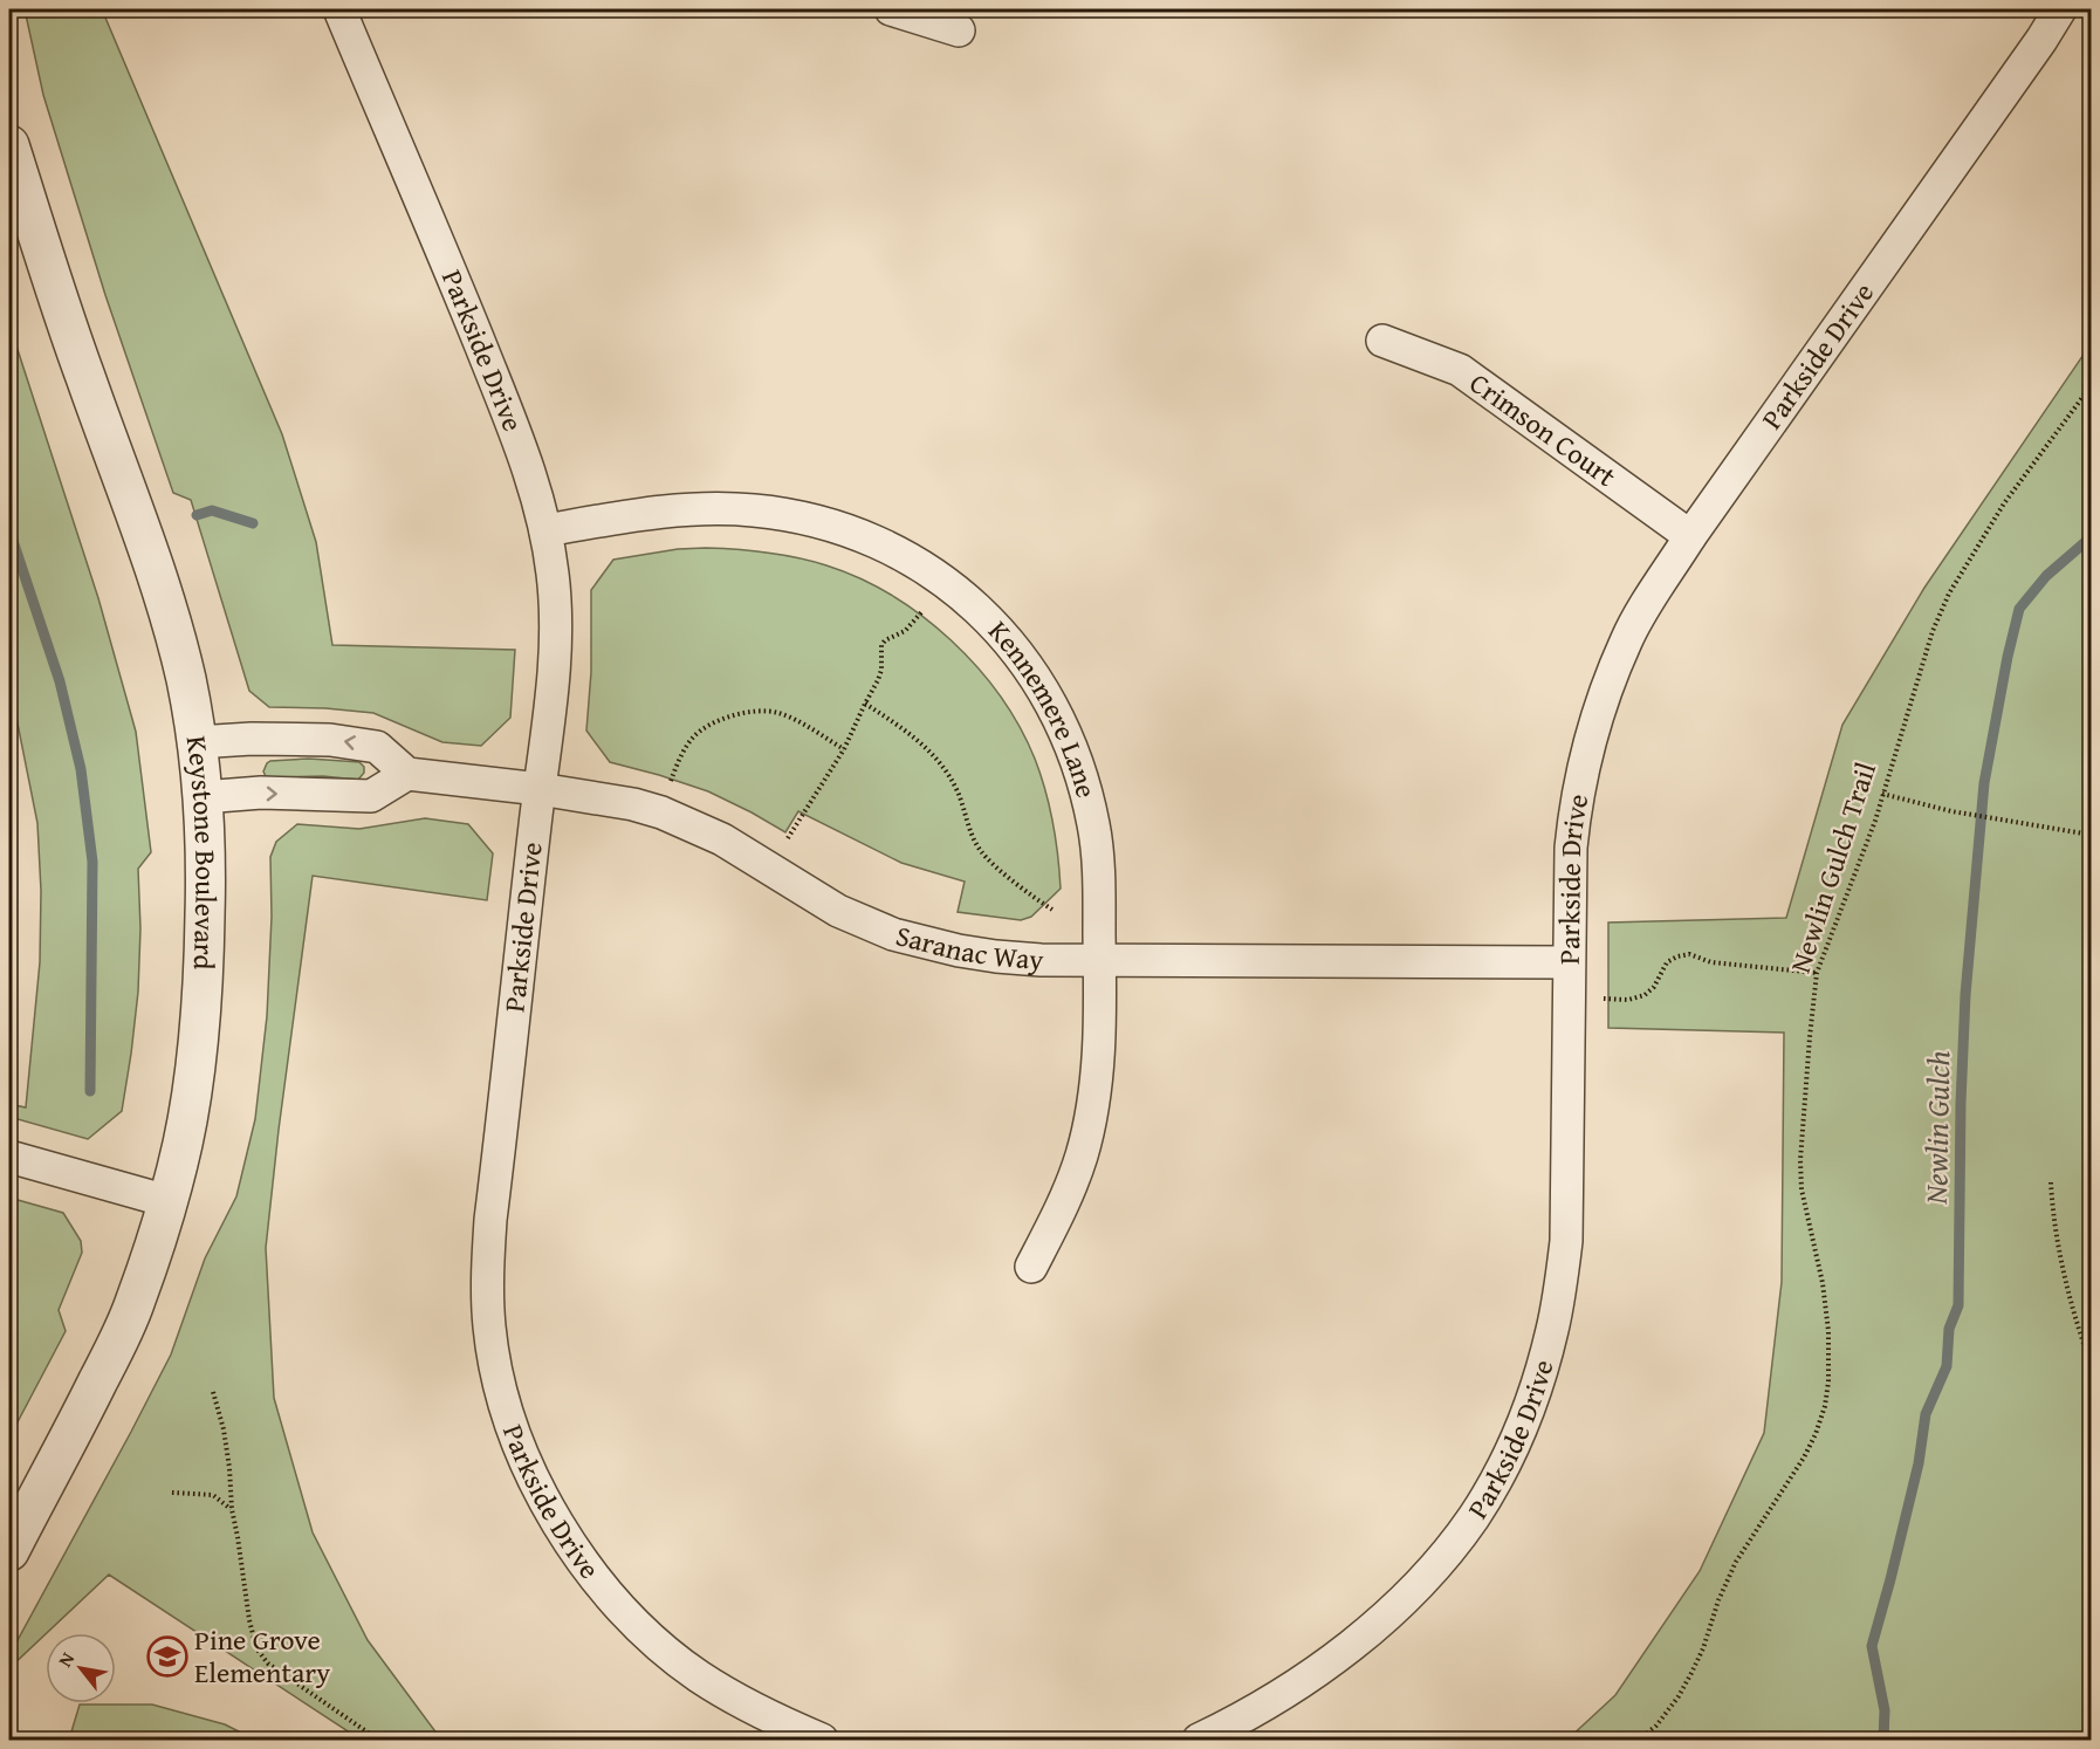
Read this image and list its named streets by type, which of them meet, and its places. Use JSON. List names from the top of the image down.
{
  "streets": {
    "street": [
      "Parkside Drive",
      "Crimson Court",
      "Kennemere Lane",
      "Keystone Boulevard",
      "Saranac Way"
    ],
    "path": ["Newlin Gulch Trail"]
  },
  "crossings": [
    ["Parkside Drive", "Crimson Court"],
    ["Parkside Drive", "Kennemere Lane"],
    ["Parkside Drive", "Saranac Way"],
    ["Kennemere Lane", "Saranac Way"]
  ],
  "water": ["Newlin Gulch"],
  "places": {
    "school or university": ["Pine Grove Elementary"]
  },
  "north": "top left"
}
